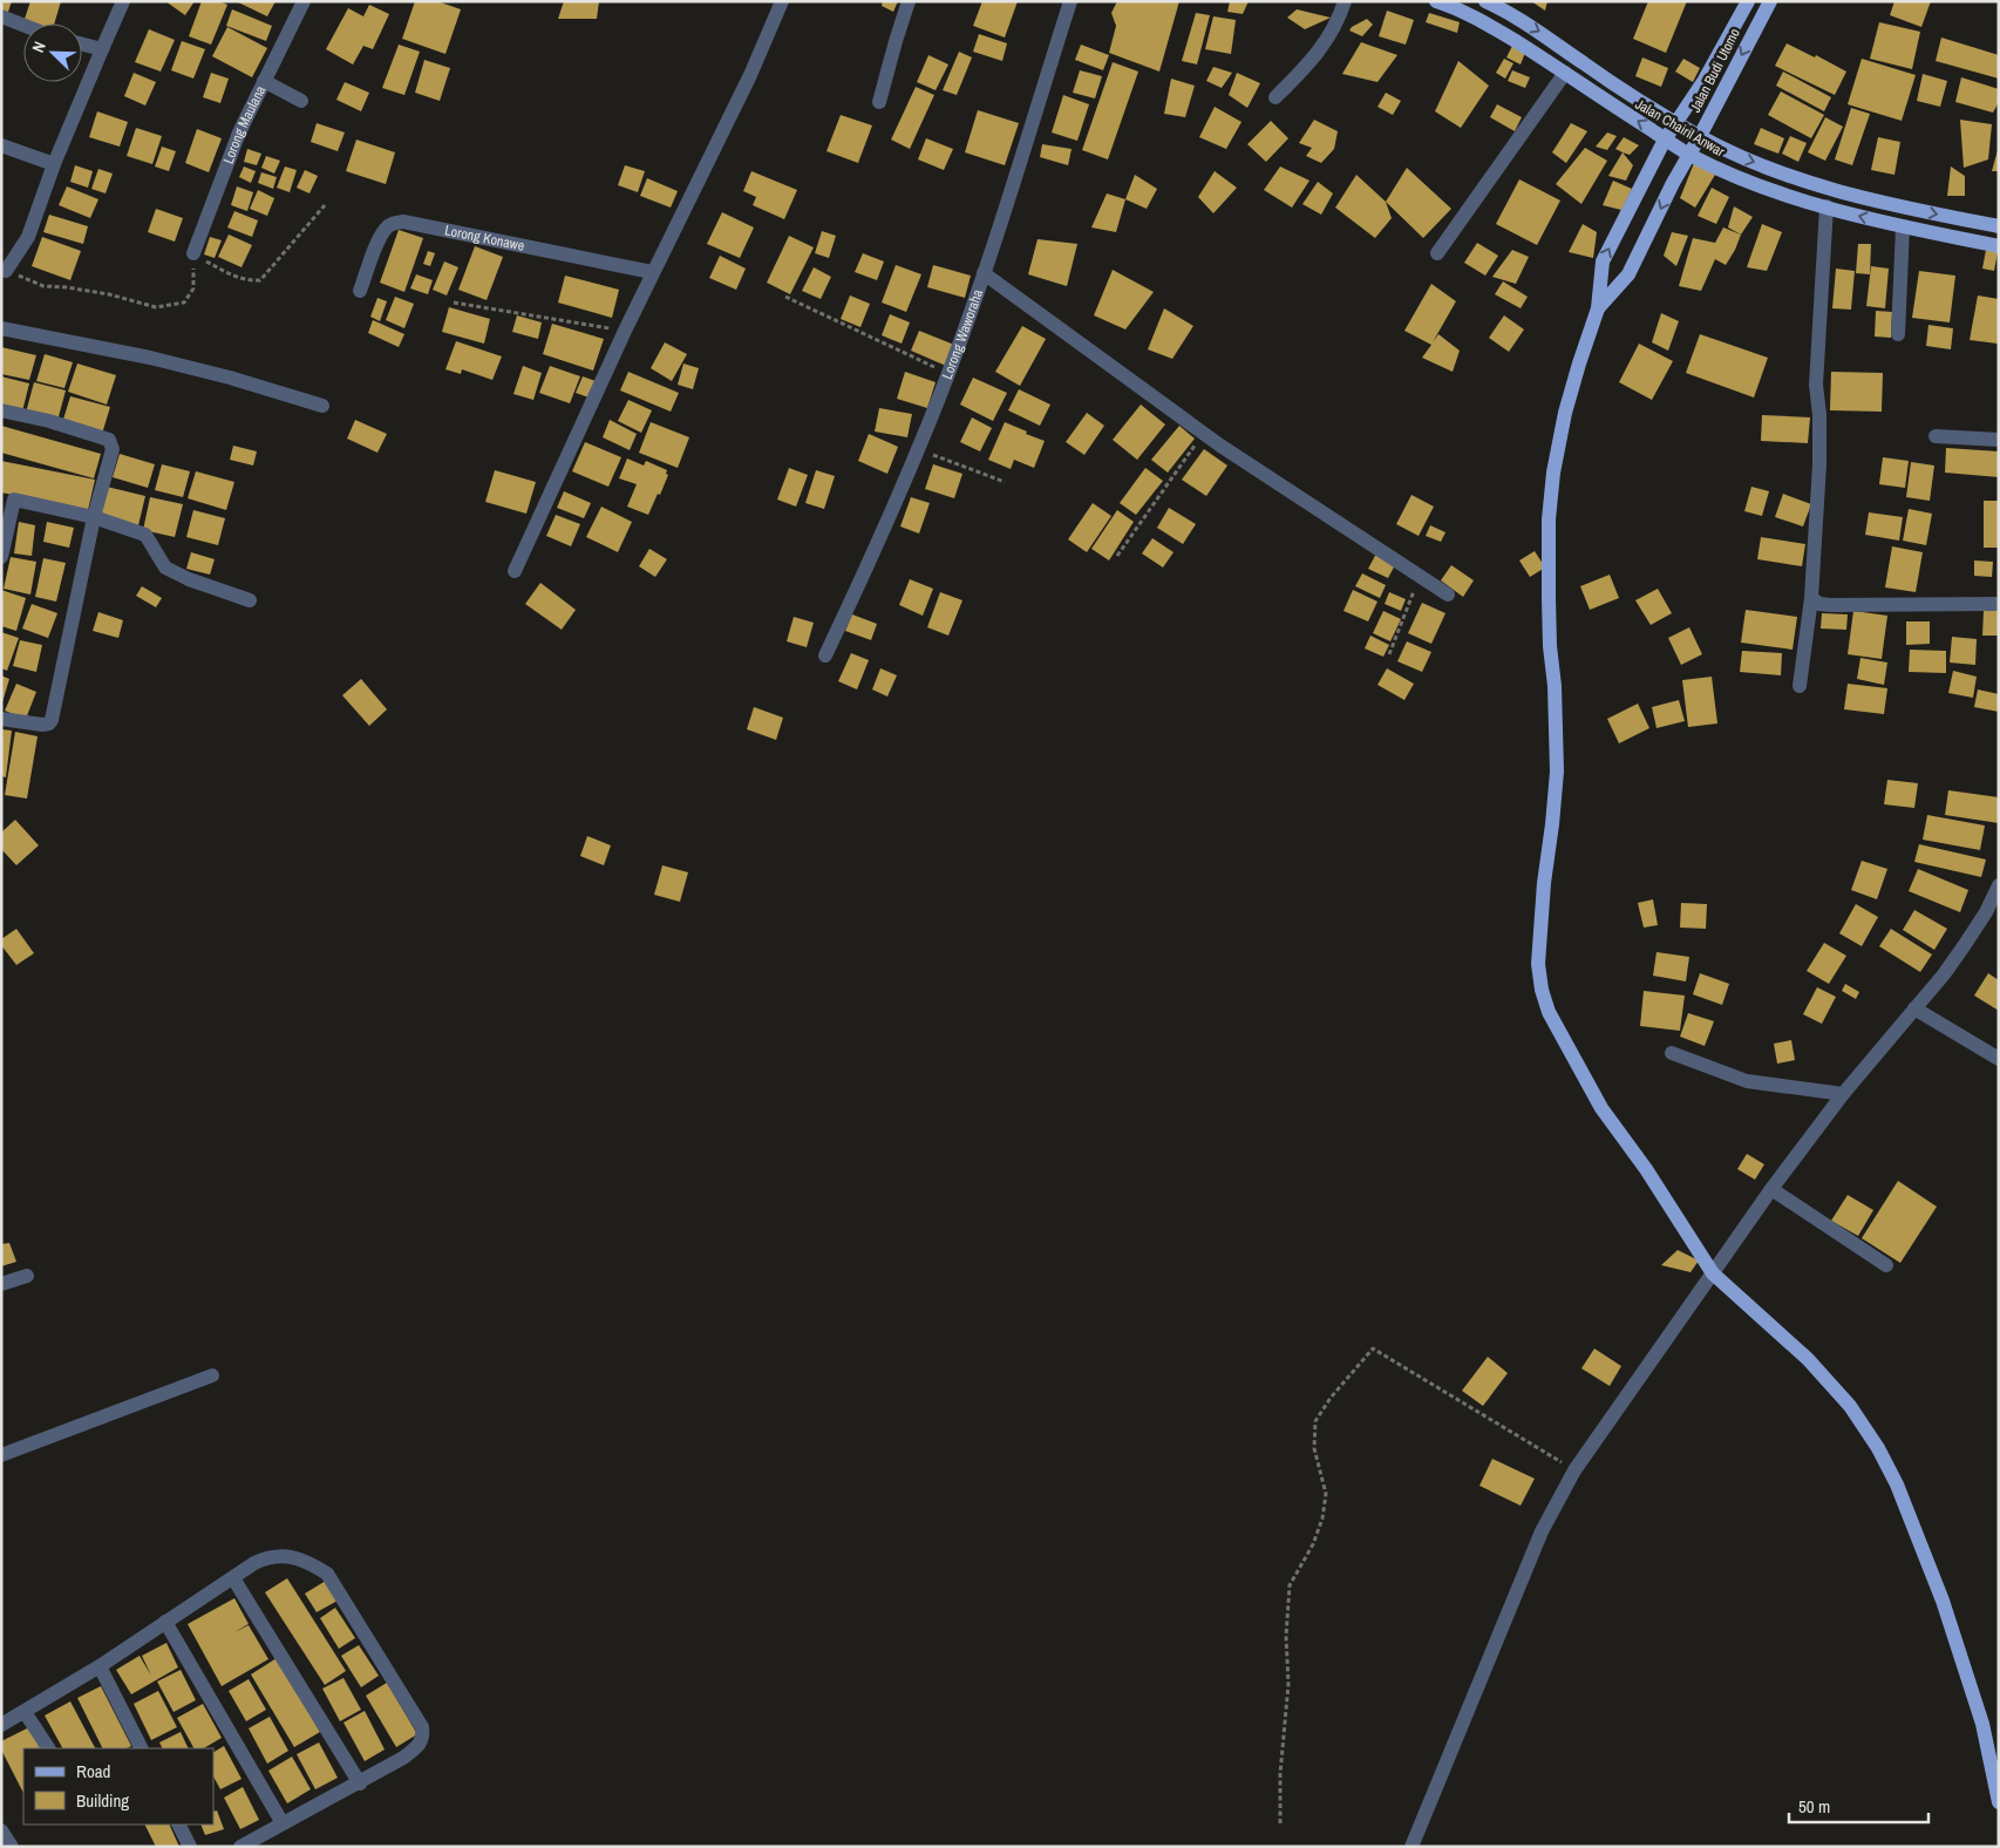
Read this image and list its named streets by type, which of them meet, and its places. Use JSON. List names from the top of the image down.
{
  "streets": {
    "main road": ["Jalan Budi Utomo", "Jalan Chairil Anwar"],
    "street": ["Lorong Maulana", "Lorong Konawe", "Lorong Waworaha"]
  },
  "crossings": [
    ["Jalan Budi Utomo", "Jalan Chairil Anwar"]
  ],
  "legend": ["Road", "Building"],
  "scale_bar": "50 m",
  "north": "top left"
}
